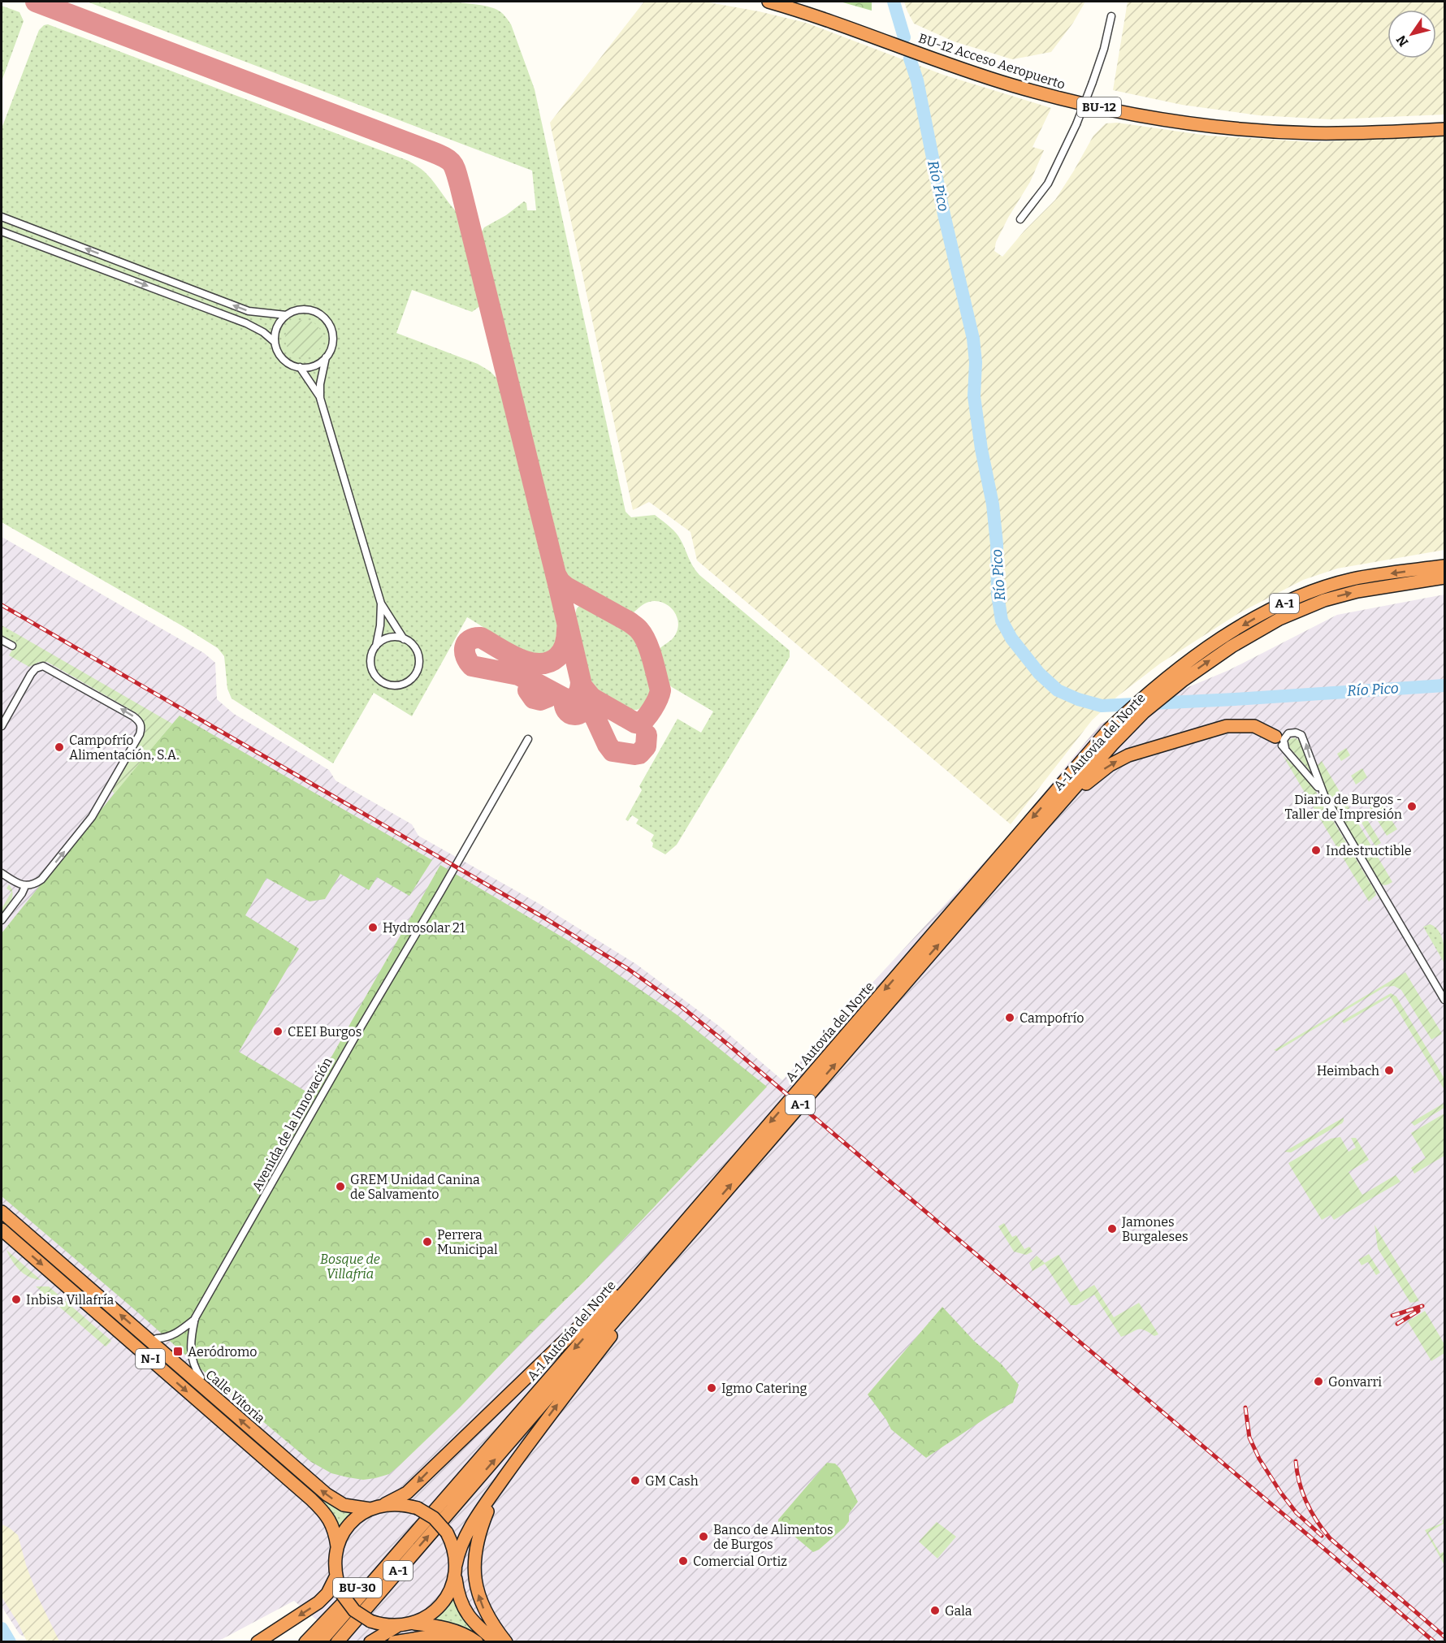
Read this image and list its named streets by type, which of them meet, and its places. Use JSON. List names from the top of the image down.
{
  "streets": {
    "highway": [
      "BU-12 Acceso Aeropuerto",
      "BU-12",
      "A-1",
      "A-1 Autovía del Norte",
      "N-I",
      "Calle Vitoria",
      "BU-30"
    ],
    "street": ["Avenida de la Innovación"]
  },
  "crossings": [
    ["A-1", "A-1 Autovía del Norte"],
    ["A-1", "N-I"],
    ["A-1", "Calle Vitoria"],
    ["A-1 Autovía del Norte", "BU-30"],
    ["N-I", "Calle Vitoria"]
  ],
  "water": ["Río Pico"],
  "parks": ["Bosque de Villafría"],
  "places": {
    "other": [
      "Campofrío Alimentación, S.A.",
      "Diario de Burgos - Taller de Impresión",
      "Indestructible",
      "Hydrosolar 21",
      "Campofrío",
      "CEEI Burgos",
      "Heimbach",
      "GREM Unidad Canina de Salvamento",
      "Jamones Burgaleses",
      "Perrera Municipal",
      "Inbisa Villafría",
      "Gonvarri",
      "Igmo Catering",
      "GM Cash",
      "Banco de Alimentos de Burgos",
      "Comercial Ortiz",
      "Gala"
    ],
    "transit": ["Aeródromo"]
  },
  "north": "bottom left"
}
